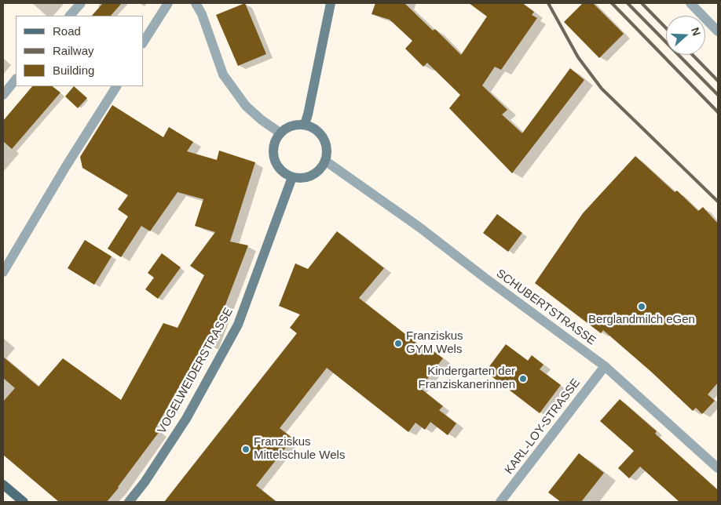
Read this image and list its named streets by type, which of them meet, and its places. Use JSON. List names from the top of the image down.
{
  "streets": {
    "main road": ["VOGELWEIDERSTRASSE"],
    "street": ["SCHUBERTSTRASSE", "KARL-LOY-STRASSE"]
  },
  "crossings": [
    ["SCHUBERTSTRASSE", "VOGELWEIDERSTRASSE"],
    ["SCHUBERTSTRASSE", "KARL-LOY-STRASSE"]
  ],
  "places": [
    "Berglandmilch eGen",
    "Franziskus GYM Wels",
    "Kindergarten der Franziskanerinnen",
    "Franziskus Mittelschule Wels"
  ],
  "legend": ["Road", "Railway", "Building"],
  "north": "right"
}
